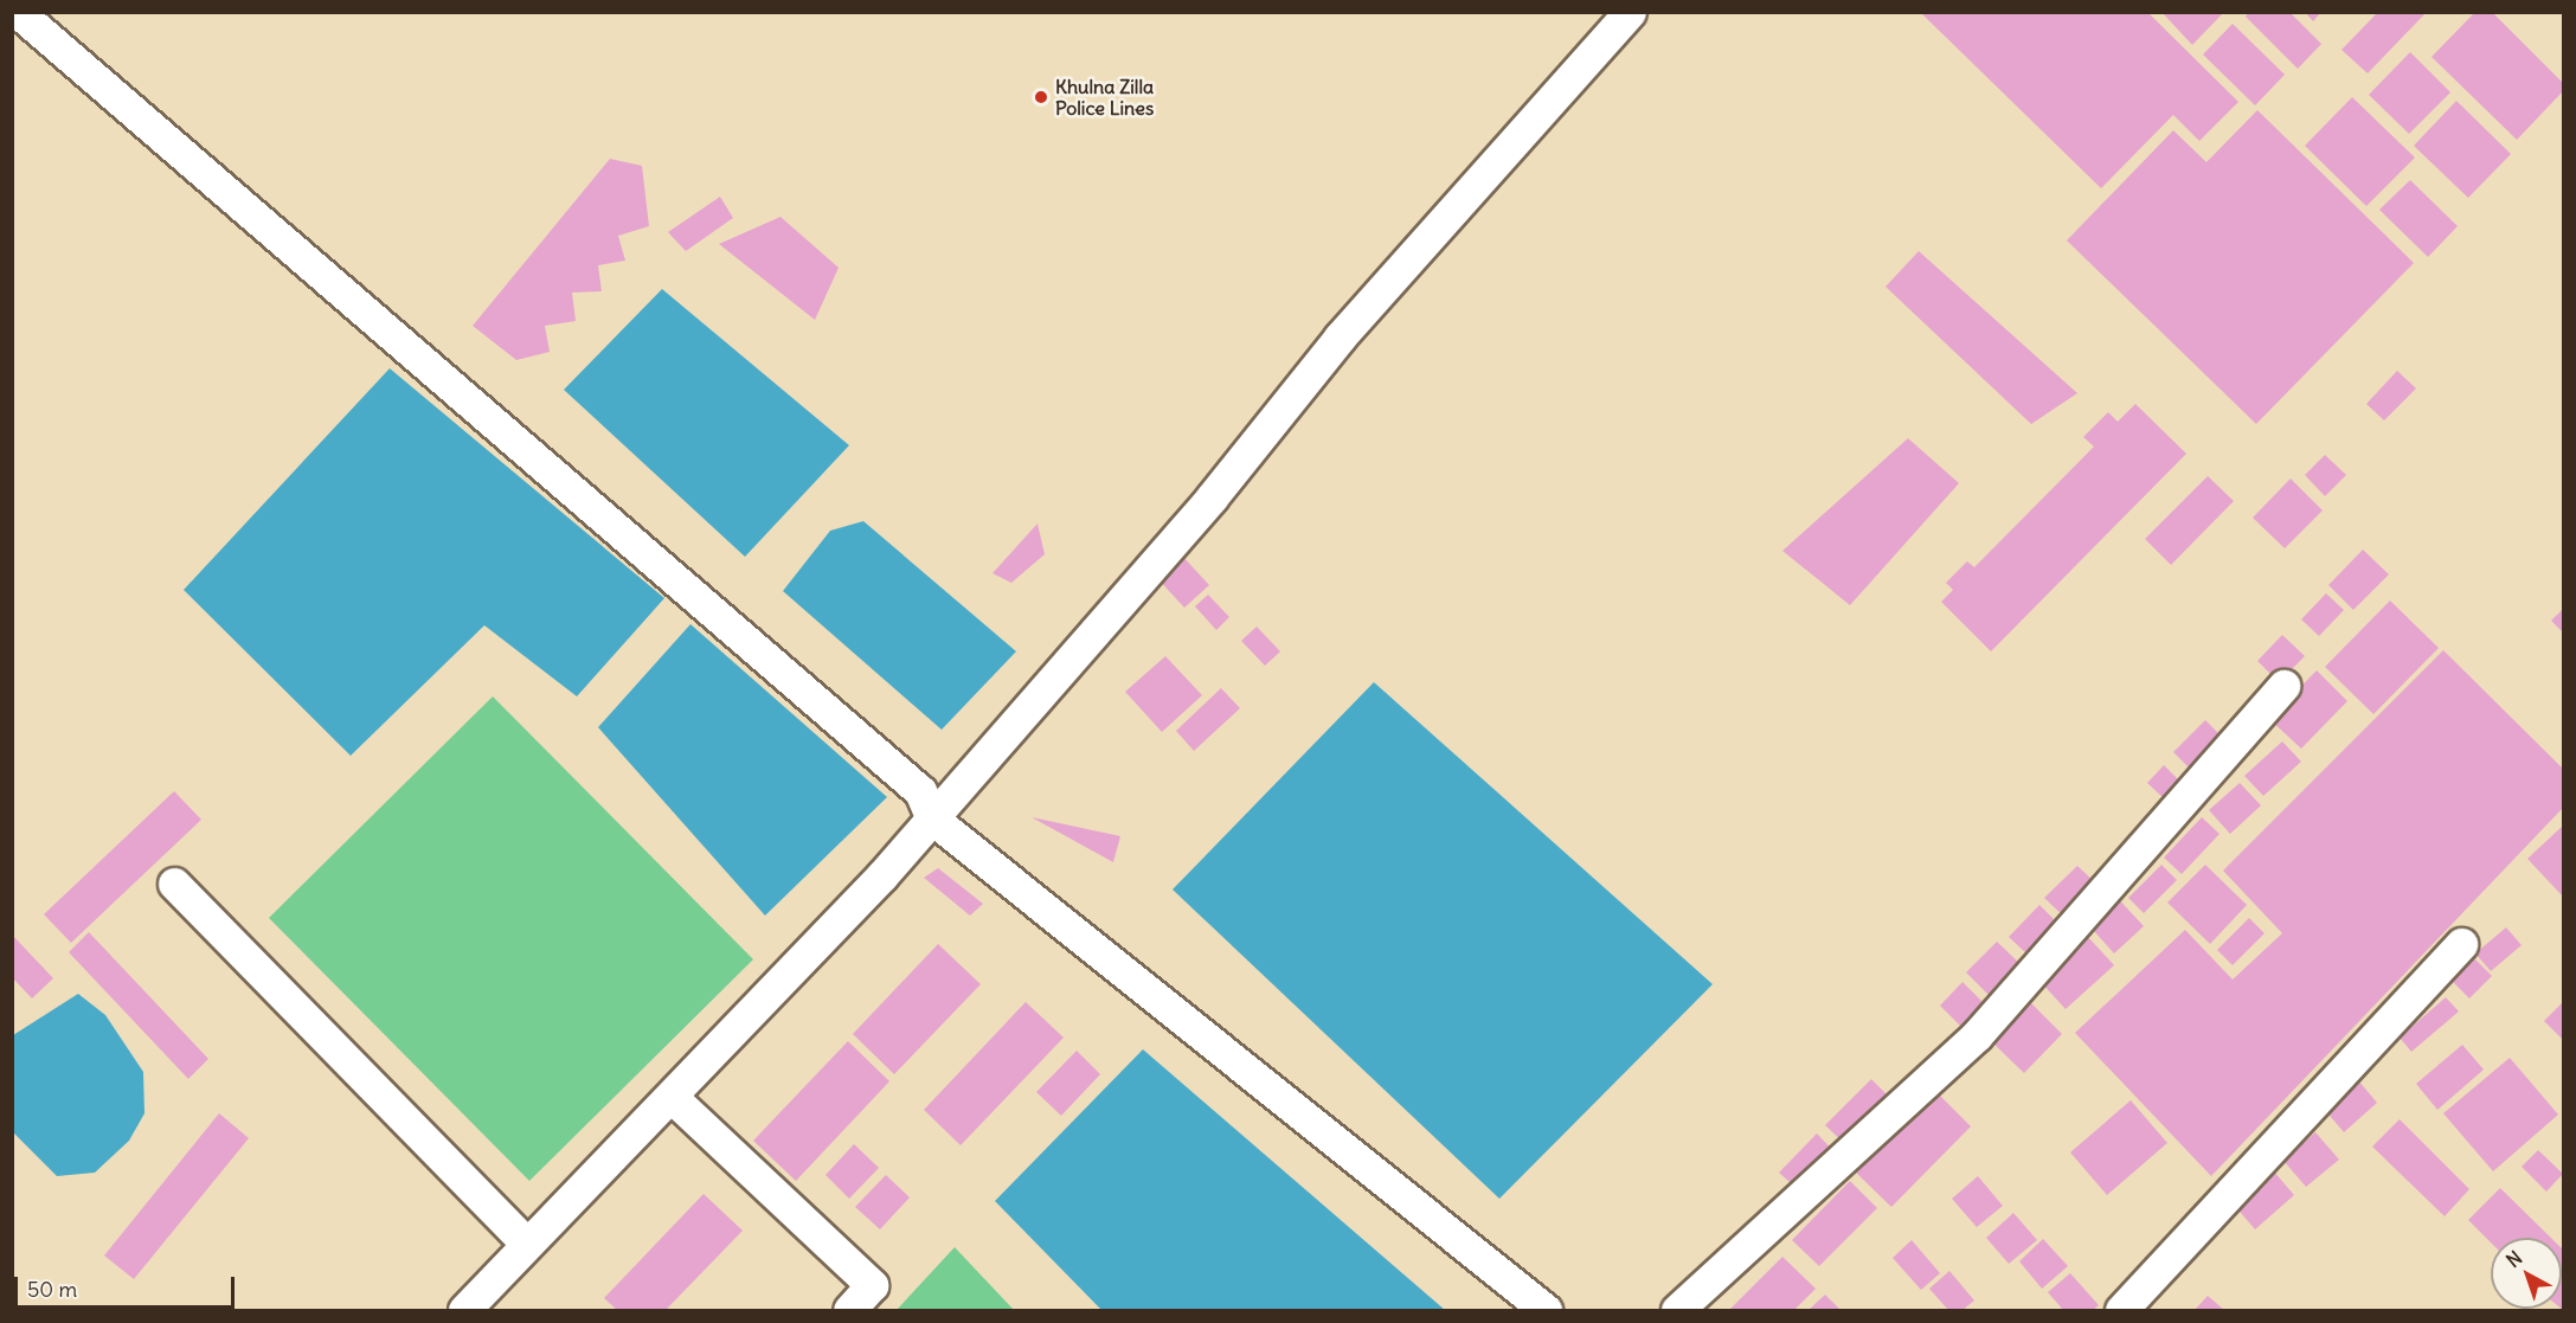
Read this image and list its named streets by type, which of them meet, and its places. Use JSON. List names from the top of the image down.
{
  "places": ["Khulna Zilla Police Lines"],
  "scale_bar": "50 m",
  "north": "top left"
}
